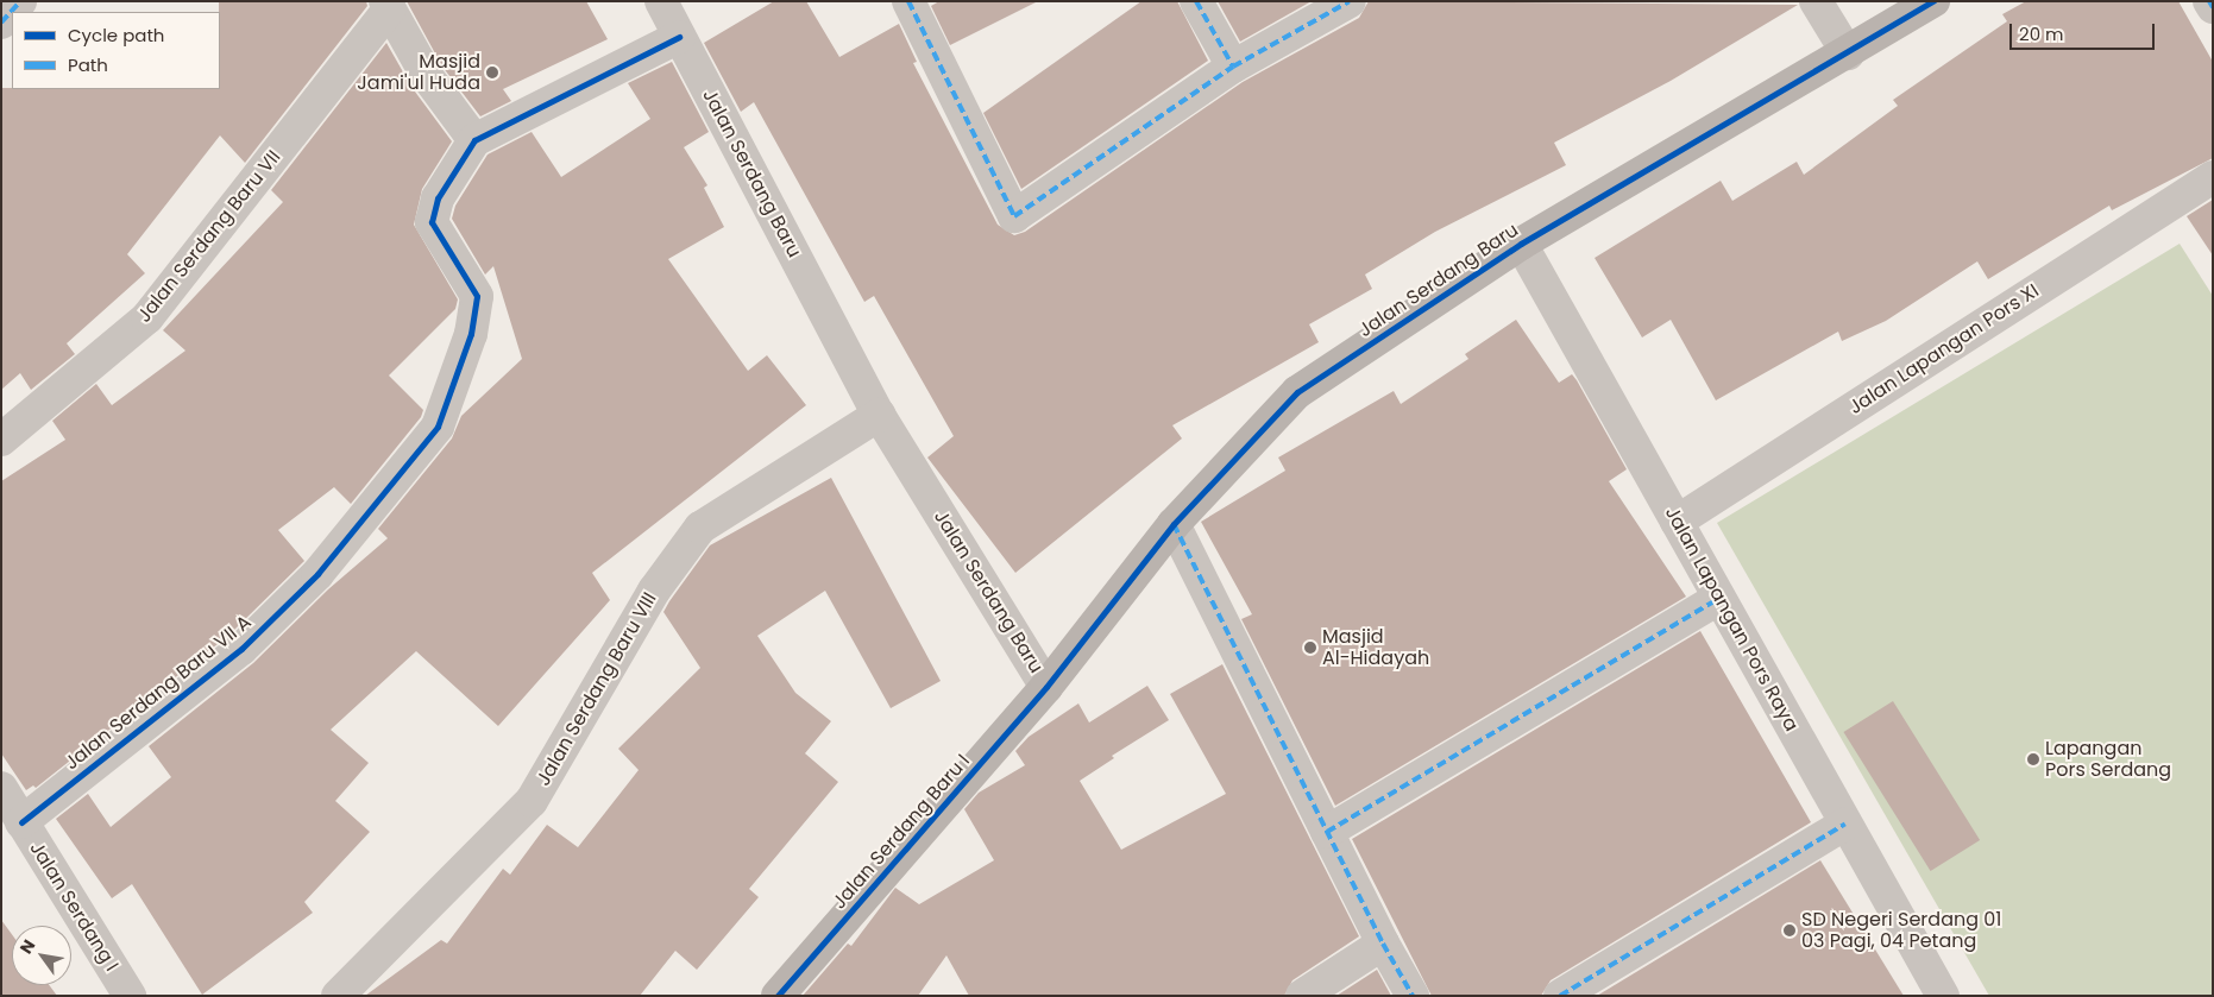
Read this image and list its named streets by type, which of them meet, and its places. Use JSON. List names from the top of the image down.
{
  "streets": {
    "street": [
      "Jalan Serdang Baru",
      "Jalan Serdang Baru VII",
      "Jalan Lapangan Pors XI",
      "Jalan Lapangan Pors Raya",
      "Jalan Serdang Baru VIII",
      "Jalan Serdang Baru VII A",
      "Jalan Serdang Baru I",
      "Jalan Serdang I"
    ]
  },
  "crossings": [
    ["Jalan Serdang Baru", "Jalan Lapangan Pors Raya"],
    ["Jalan Serdang Baru", "Jalan Serdang Baru VIII"],
    ["Jalan Serdang Baru", "Jalan Serdang Baru I"],
    ["Jalan Serdang Baru VII", "Jalan Serdang Baru VII A"],
    ["Jalan Lapangan Pors XI", "Jalan Lapangan Pors Raya"],
    ["Jalan Serdang Baru VII A", "Jalan Serdang I"]
  ],
  "places": [
    "Masjid Jami'ul Huda",
    "Masjid Al-Hidayah",
    "Lapangan Pors Serdang",
    "SD Negeri Serdang 01 03 Pagi, 04 Petang"
  ],
  "legend": ["Cycle path", "Path"],
  "scale_bar": "20 m",
  "north": "top left"
}
